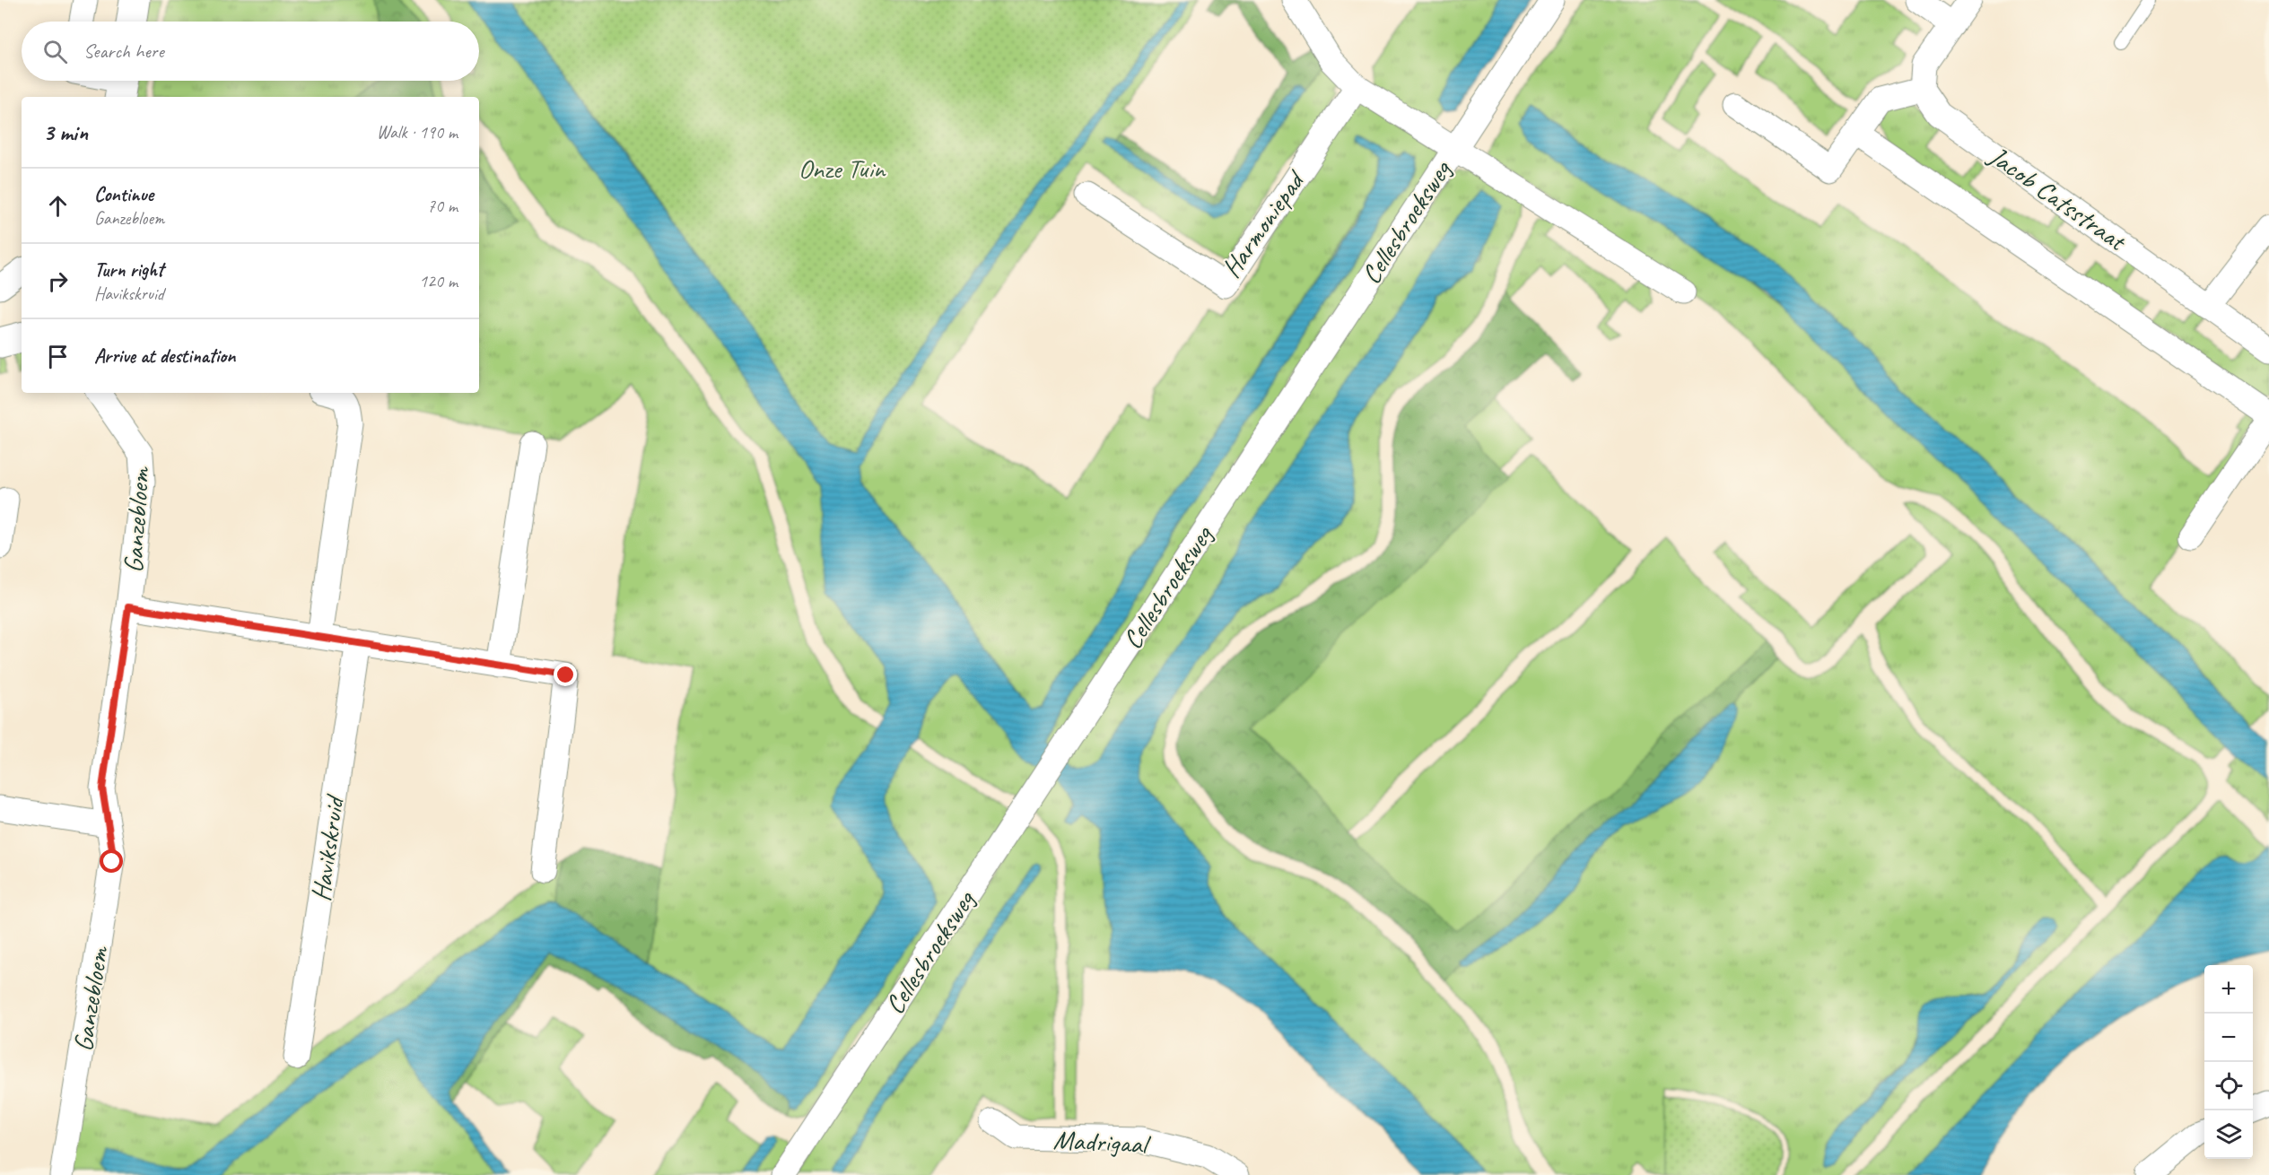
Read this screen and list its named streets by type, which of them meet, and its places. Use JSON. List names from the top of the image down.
{
  "streets": {
    "street": [
      "Jacob Catsstraat",
      "Cellesbroeksweg",
      "Harmoniepad",
      "Ganzebloem",
      "Havikskruid",
      "Madrigaal"
    ]
  },
  "parks": ["Onze Tuin"],
  "page": {
    "search": "Search here",
    "heading": ["3 min", "Walk · 190 m"],
    "list": [
      ["Continue", "Ganzebloem", "70 m"],
      ["Turn right", "Havikskruid", "120 m"],
      "Arrive at destination"
    ],
    "map_buttons": ["+", "−"]
  }
}
